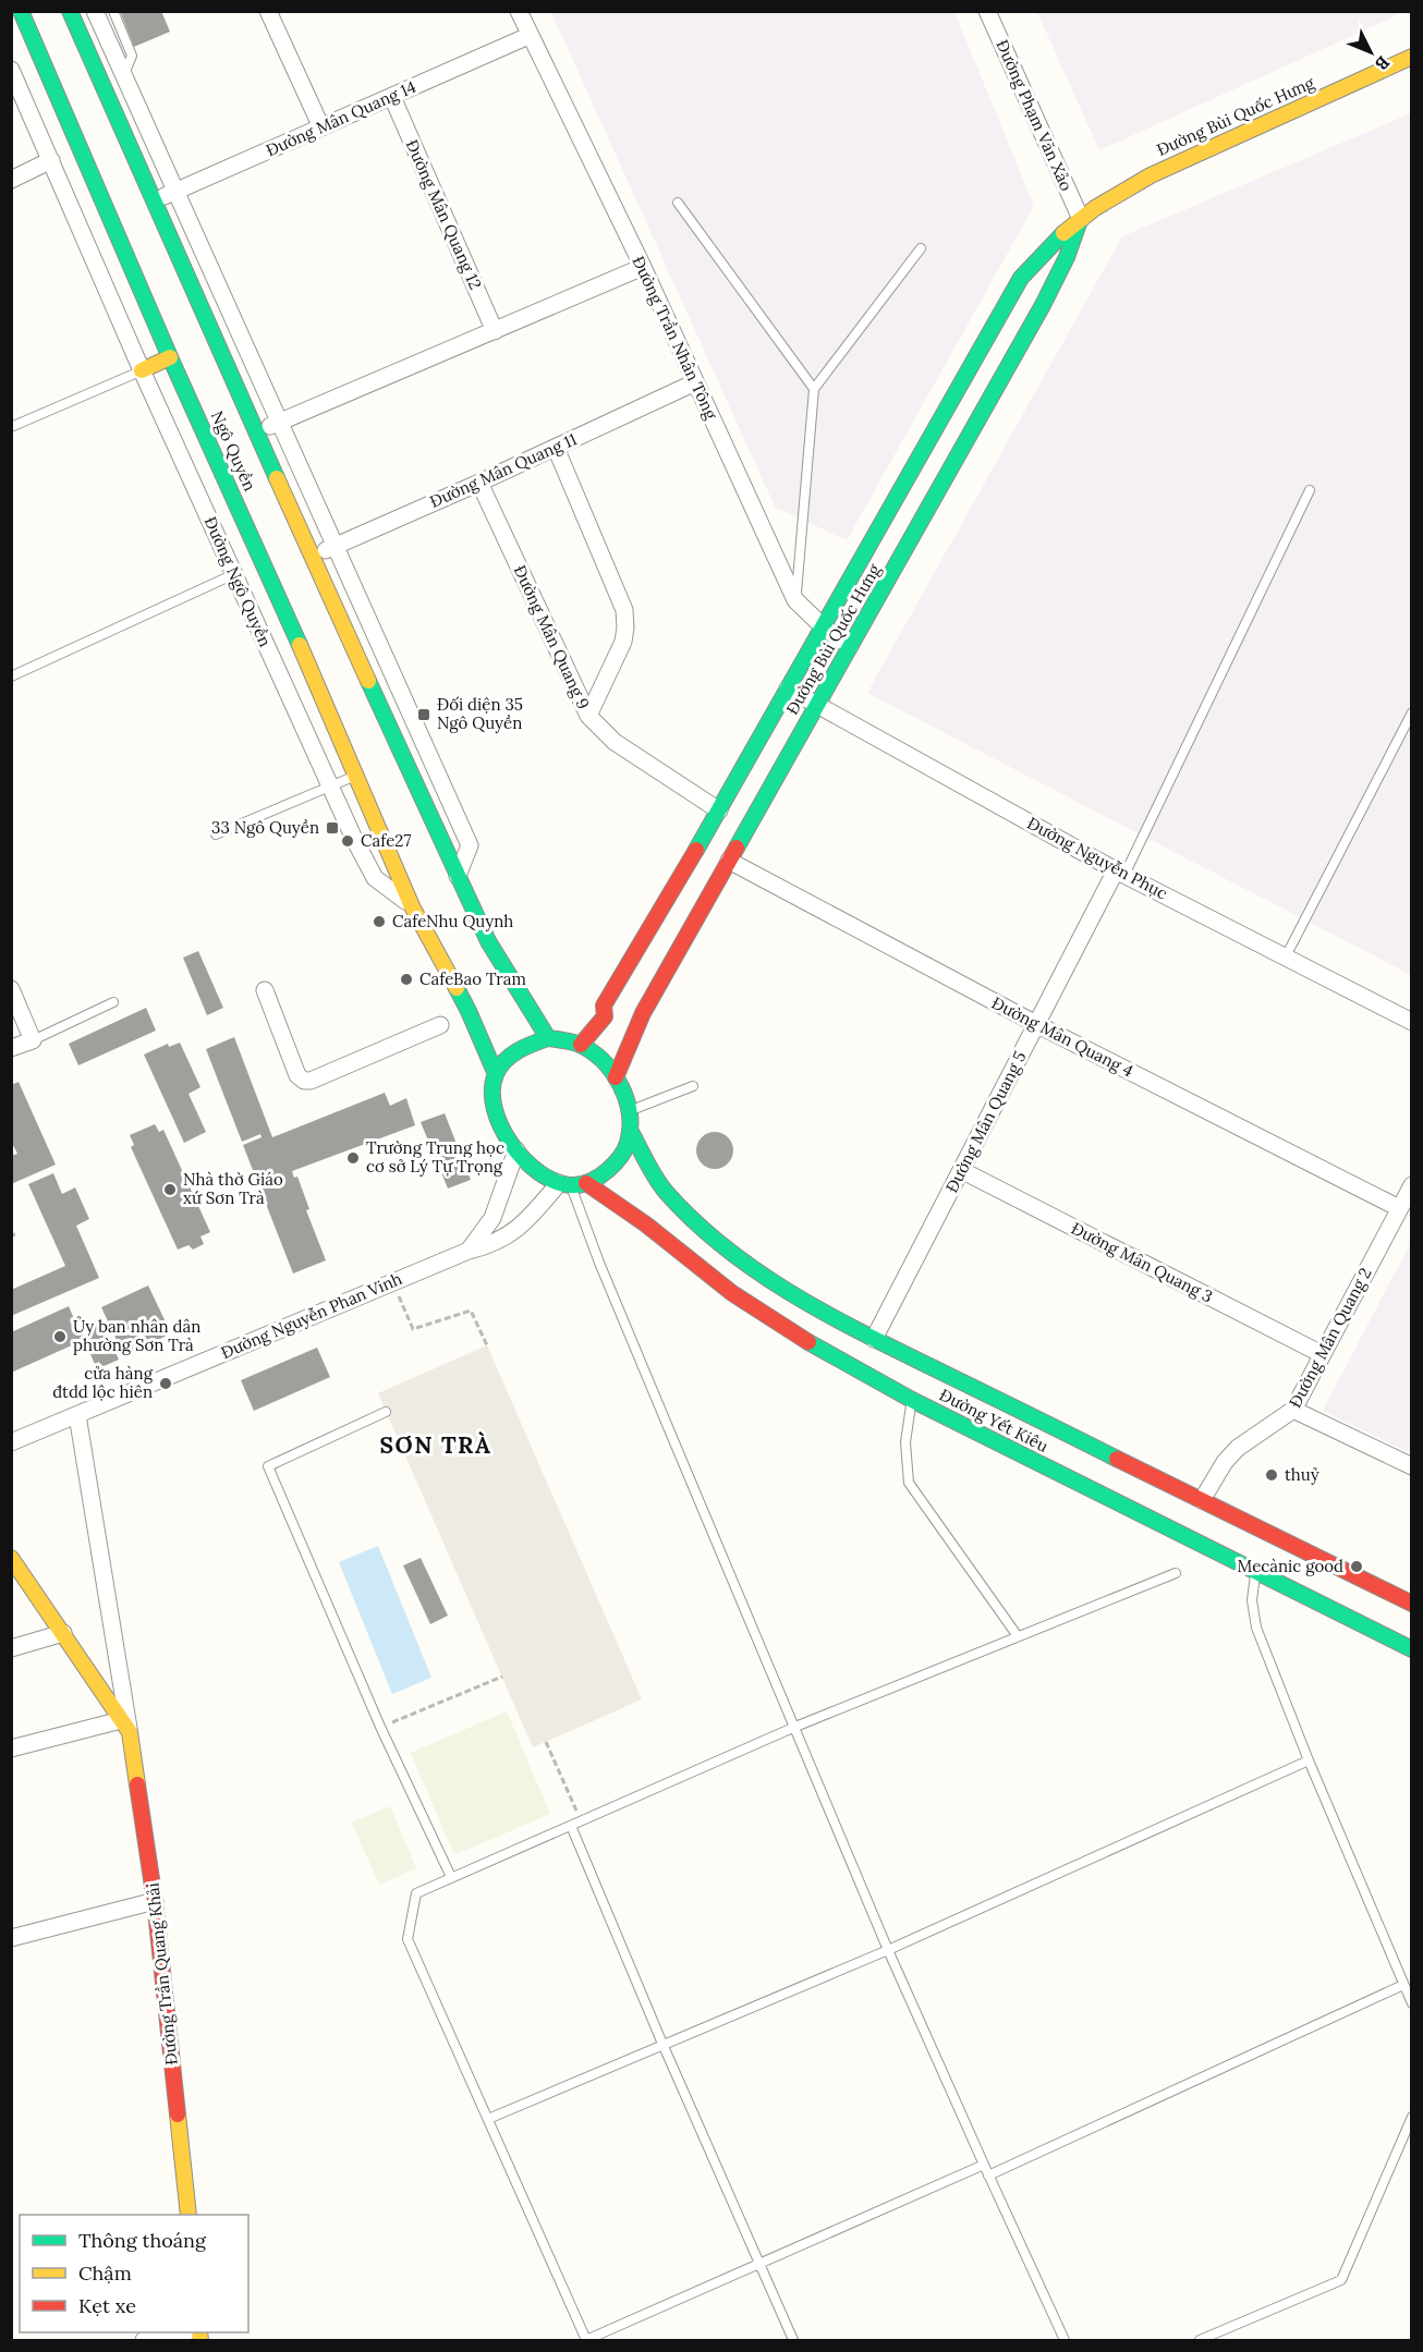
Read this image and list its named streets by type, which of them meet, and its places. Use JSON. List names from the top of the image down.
{
  "streets": {
    "main road": [
      "Đường Bùi Quốc Hưng",
      "Ngô Quyền",
      "Đường Ngô Quyền",
      "Đường Yết Kiêu",
      "Đường Trần Quang Khải"
    ],
    "street": [
      "Đường Phạm Văn Xảo",
      "Đường Mân Quang 14",
      "Đường Mân Quang 12",
      "Đường Trần Nhân Tông",
      "Đường Mân Quang 11",
      "Đường Mân Quang 9",
      "Đường Nguyễn Phục",
      "Đường Mân Quang 4",
      "Đường Mân Quang 5",
      "Đường Mân Quang 3",
      "Đường Nguyễn Phan Vinh",
      "Đường Mân Quang 2"
    ]
  },
  "crossings": [
    ["Đường Phạm Văn Xảo", "Đường Bùi Quốc Hưng"],
    ["Đường Bùi Quốc Hưng", "Đường Trần Nhân Tông"],
    ["Đường Bùi Quốc Hưng", "Đường Ngô Quyền"],
    ["Đường Bùi Quốc Hưng", "Đường Mân Quang 9"],
    ["Đường Bùi Quốc Hưng", "Đường Nguyễn Phục"],
    ["Đường Bùi Quốc Hưng", "Đường Mân Quang 4"],
    ["Đường Bùi Quốc Hưng", "Đường Nguyễn Phan Vinh"],
    ["Đường Bùi Quốc Hưng", "Đường Yết Kiêu"],
    ["Đường Mân Quang 14", "Đường Mân Quang 12"],
    ["Đường Mân Quang 14", "Đường Trần Nhân Tông"],
    ["Đường Mân Quang 14", "Ngô Quyền"],
    ["Đường Trần Nhân Tông", "Đường Mân Quang 11"],
    ["Ngô Quyền", "Đường Mân Quang 11"],
    ["Ngô Quyền", "Đường Ngô Quyền"],
    ["Đường Mân Quang 11", "Đường Mân Quang 9"],
    ["Đường Ngô Quyền", "Đường Nguyễn Phan Vinh"],
    ["Đường Ngô Quyền", "Đường Yết Kiêu"],
    ["Đường Nguyễn Phục", "Đường Mân Quang 5"],
    ["Đường Mân Quang 4", "Đường Mân Quang 5"],
    ["Đường Mân Quang 4", "Đường Mân Quang 2"],
    ["Đường Mân Quang 5", "Đường Mân Quang 3"],
    ["Đường Mân Quang 5", "Đường Yết Kiêu"],
    ["Đường Mân Quang 3", "Đường Mân Quang 2"],
    ["Đường Nguyễn Phan Vinh", "Đường Yết Kiêu"],
    ["Đường Nguyễn Phan Vinh", "Đường Trần Quang Khải"],
    ["Đường Mân Quang 2", "Đường Yết Kiêu"]
  ],
  "districts": ["SƠN TRÀ"],
  "places": {
    "transit": ["Đối diện 35 Ngô Quyền", "33 Ngô Quyền"],
    "other": [
      "Cafe27",
      "CafeNhu Quynh",
      "CafeBao Tram",
      "Trường Trung học cơ sở Lý Tự Trọng",
      "Nhà thờ Giáo xứ Sơn Trà",
      "Ủy ban nhân dân phường Sơn Trà",
      "cửa hàng đtdd lộc hiên",
      "thuỷ",
      "Mecànic good"
    ]
  },
  "legend": ["Thông thoáng", "Chậm", "Kẹt xe"],
  "north": "bottom right"
}
